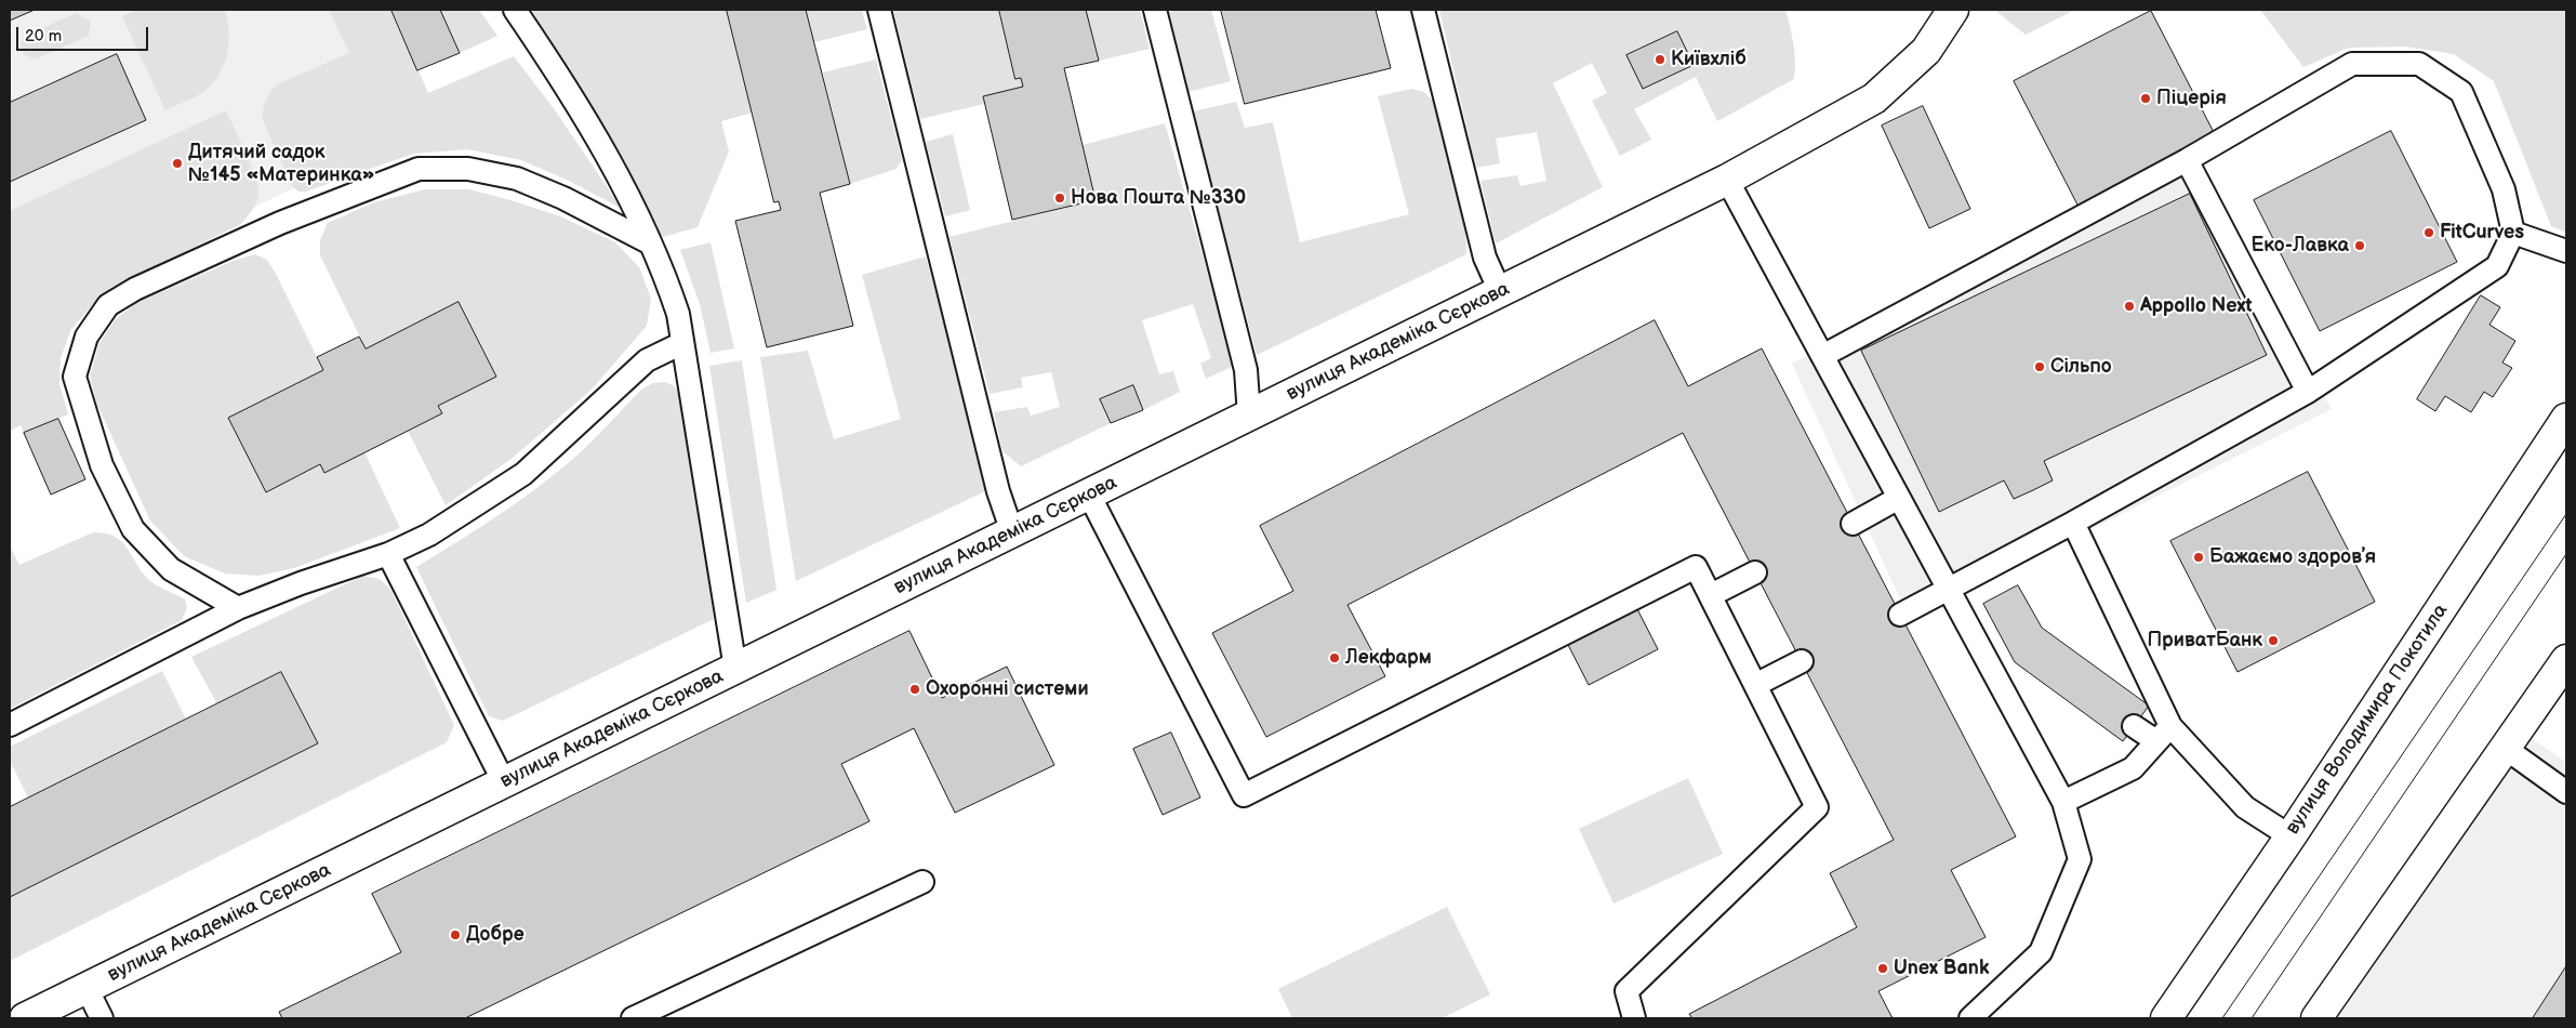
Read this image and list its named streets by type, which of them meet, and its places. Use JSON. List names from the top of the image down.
{
  "streets": {
    "street": ["вулиця Академіка Сєркова", "вулиця Володимира Покотила"]
  },
  "places": [
    "Київхліб",
    "Піцерія",
    "Дитячий садок №145 «Материнка»",
    "Нова Пошта №330",
    "FitCurves",
    "Еко-Лавка",
    "Appollo Next",
    "Сільпо",
    "Бажаємо здоровʼя",
    "ПриватБанк",
    "Лекфарм",
    "Охоронні системи",
    "Добре",
    "Unex Bank"
  ],
  "scale_bar": "20 m"
}
